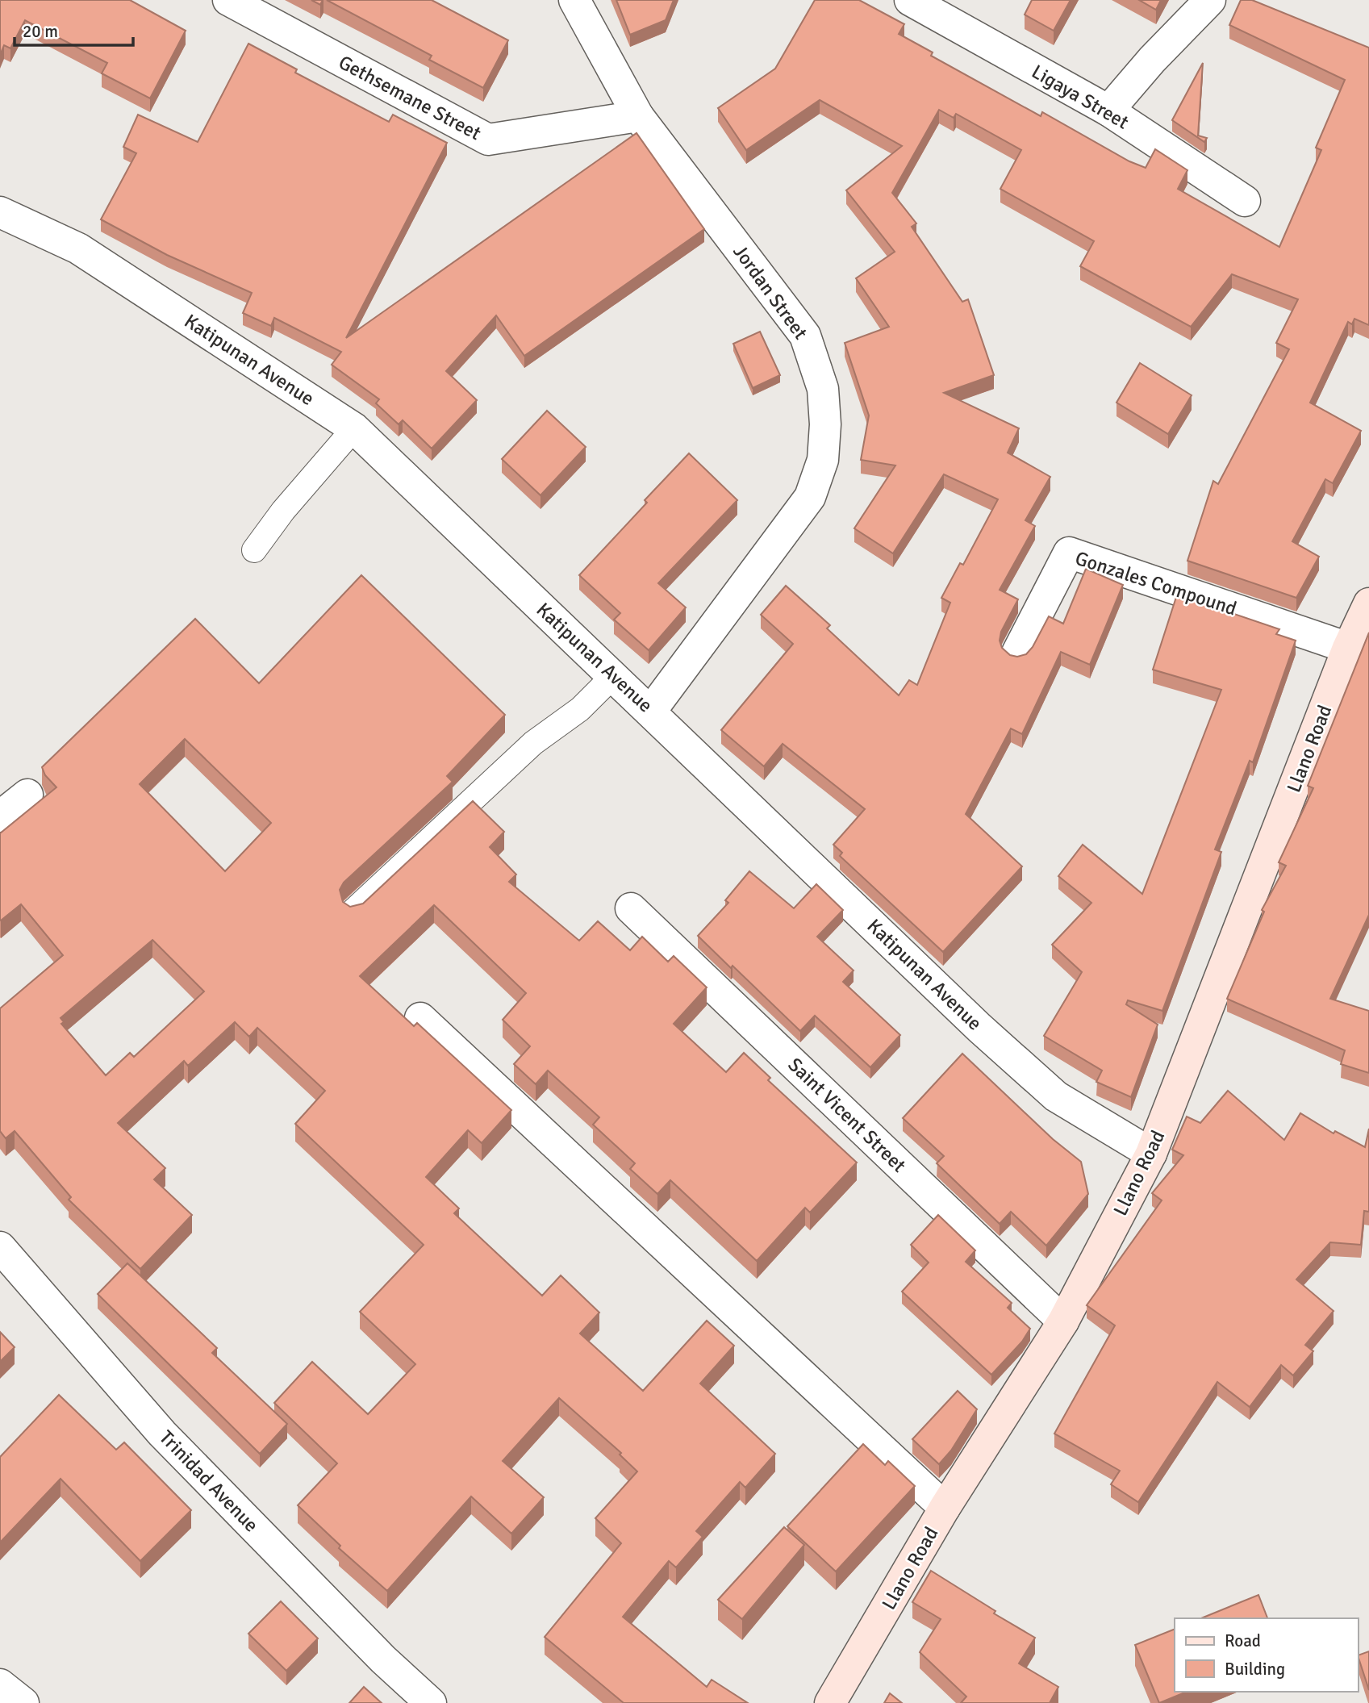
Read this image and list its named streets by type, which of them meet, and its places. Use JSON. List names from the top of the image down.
{
  "streets": {
    "main road": ["Llano Road"],
    "street": [
      "Ligaya Street",
      "Gethsemane Street",
      "Jordan Street",
      "Katipunan Avenue",
      "Gonzales Compound",
      "Saint Vicent Street",
      "Trinidad Avenue"
    ]
  },
  "crossings": [
    ["Gethsemane Street", "Jordan Street"],
    ["Jordan Street", "Katipunan Avenue"],
    ["Katipunan Avenue", "Llano Road"],
    ["Gonzales Compound", "Llano Road"],
    ["Llano Road", "Saint Vicent Street"]
  ],
  "legend": ["Road", "Building"],
  "scale_bar": "20 m"
}
